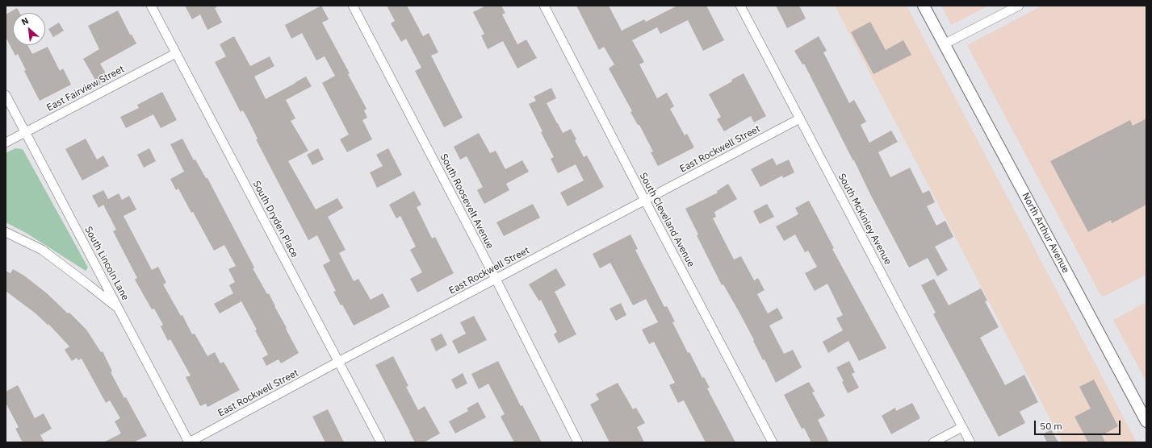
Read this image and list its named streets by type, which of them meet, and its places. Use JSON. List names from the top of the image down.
{
  "streets": {
    "street": [
      "East Fairview Street",
      "East Rockwell Street",
      "South Roosevelt Avenue",
      "South Dryden Place",
      "South McKinley Avenue",
      "South Cleveland Avenue",
      "North Arthur Avenue",
      "South Lincoln Lane"
    ]
  },
  "crossings": [
    ["East Fairview Street", "South Dryden Place"],
    ["East Fairview Street", "South Lincoln Lane"],
    ["East Rockwell Street", "South Roosevelt Avenue"],
    ["East Rockwell Street", "South Dryden Place"],
    ["East Rockwell Street", "South McKinley Avenue"],
    ["East Rockwell Street", "South Cleveland Avenue"],
    ["East Rockwell Street", "South Lincoln Lane"]
  ],
  "scale_bar": "50 m",
  "north": "top left"
}
